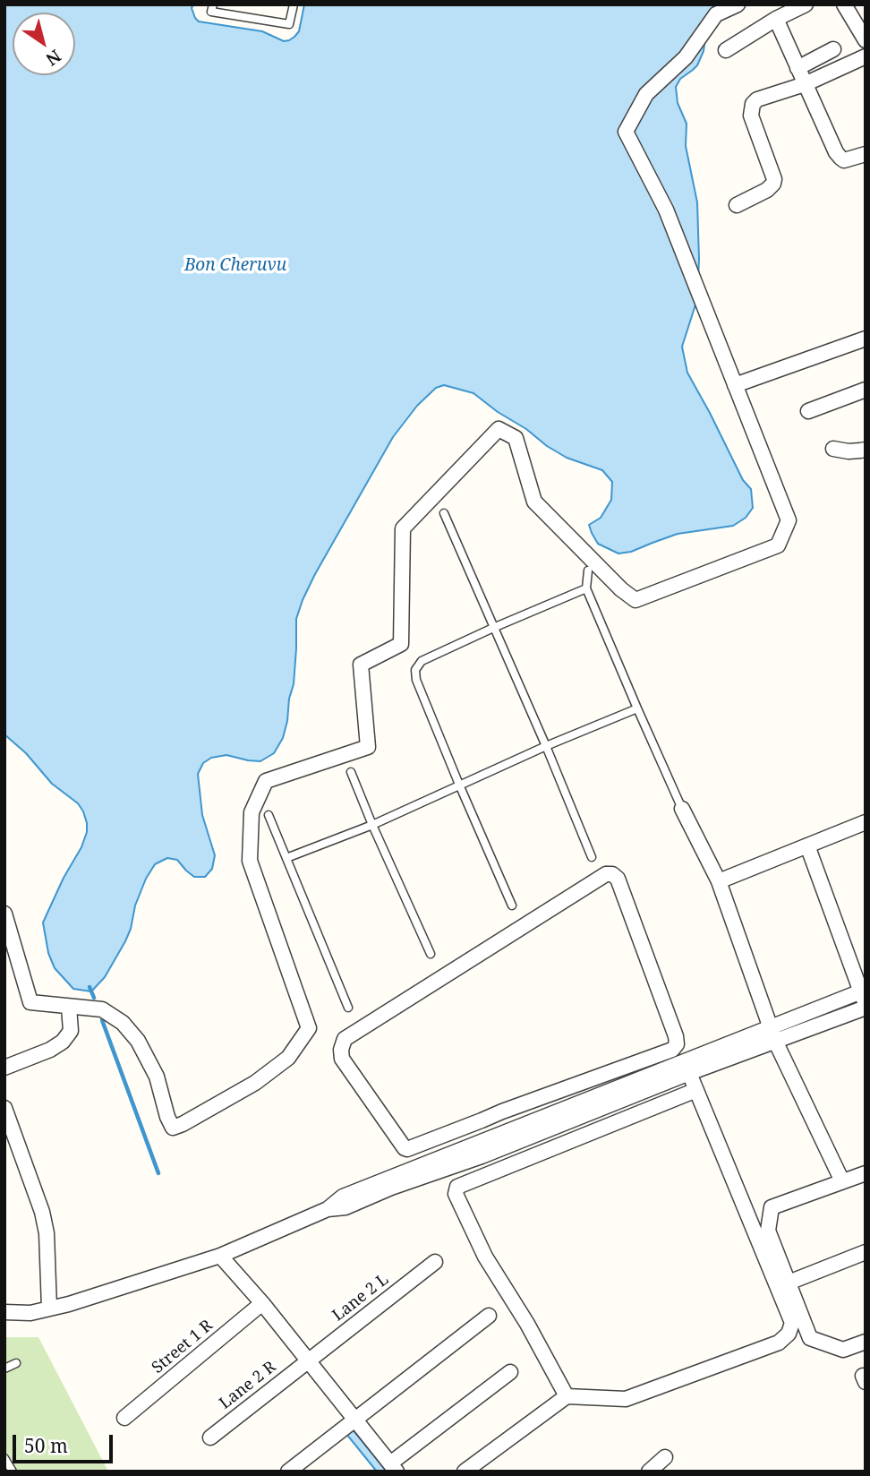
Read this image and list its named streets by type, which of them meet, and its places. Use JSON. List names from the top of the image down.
{
  "streets": {
    "street": ["Lane 2 L", "Street 1 R", "Lane 2 R"]
  },
  "crossings": [
    ["Lane 2 L", "Lane 2 R"]
  ],
  "water": ["Bon Cheruvu"],
  "scale_bar": "50 m",
  "north": "bottom right"
}
